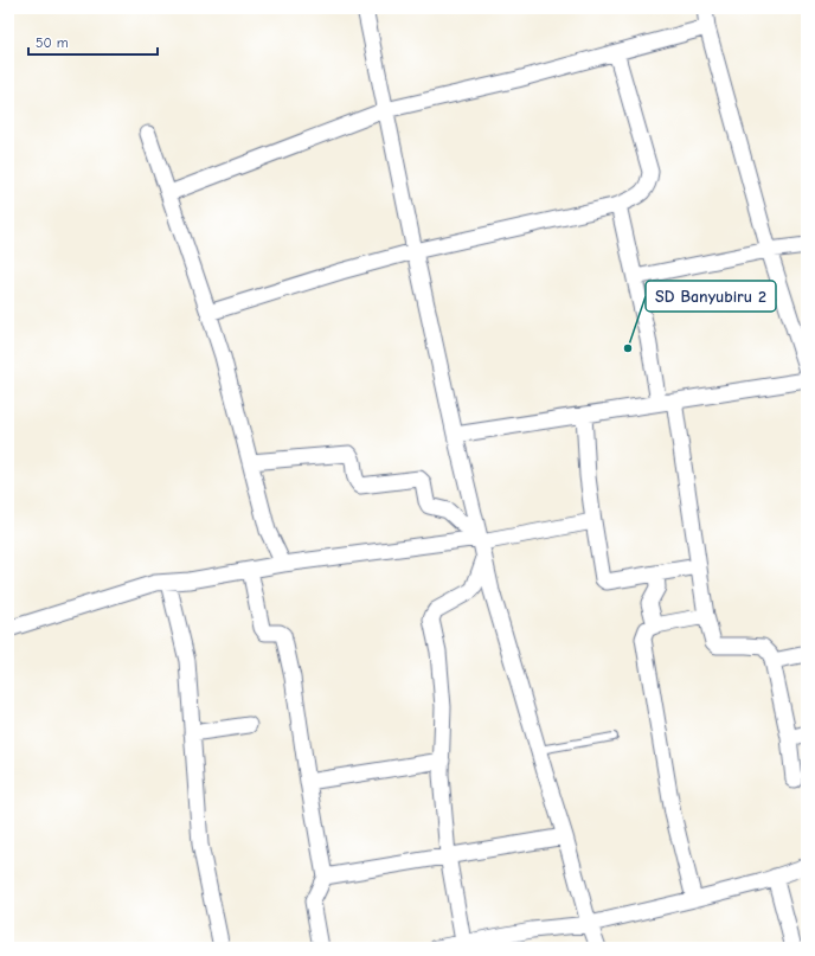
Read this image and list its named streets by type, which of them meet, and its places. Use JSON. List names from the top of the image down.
{
  "places": ["SD Banyubiru 2"],
  "scale_bar": "50 m"
}
